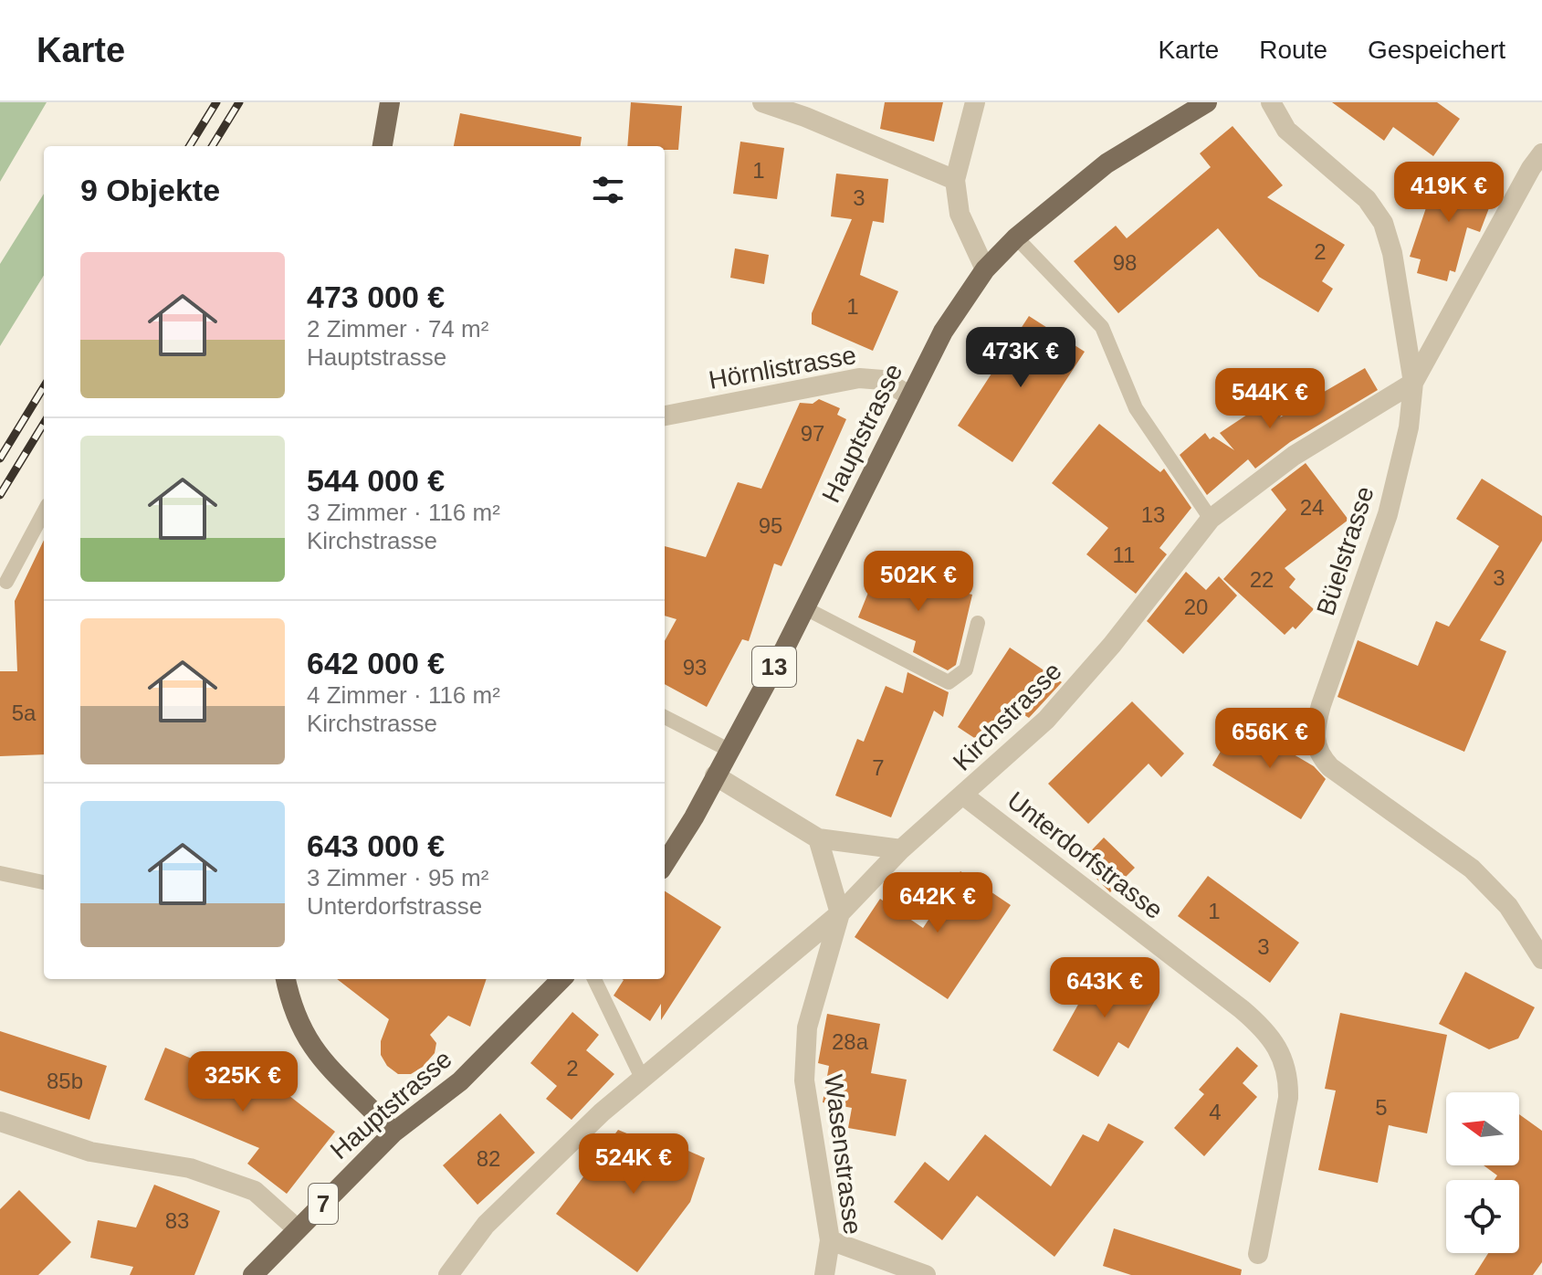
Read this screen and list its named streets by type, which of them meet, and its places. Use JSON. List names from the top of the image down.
{
  "streets": {
    "main road": ["Hauptstrasse", "13", "7"],
    "street": [
      "Hörnlistrasse",
      "Büelstrasse",
      "Kirchstrasse",
      "Unterdorfstrasse",
      "Wasenstrasse"
    ]
  },
  "crossings": [
    ["Hörnlistrasse", "Hauptstrasse"],
    ["Büelstrasse", "Kirchstrasse"],
    ["Kirchstrasse", "Unterdorfstrasse"],
    ["Kirchstrasse", "Wasenstrasse"]
  ],
  "house_numbers": [
    "1",
    "3",
    "2",
    "98",
    "1",
    "97",
    "24",
    "13",
    "95",
    "11",
    "3",
    "22",
    "20",
    "93",
    "5a",
    "7",
    "1",
    "3",
    "28a",
    "2",
    "85b",
    "5",
    "4",
    "82",
    "83"
  ],
  "north": "left",
  "page": {
    "header": "Karte",
    "nav": ["Karte", "Route", "Gespeichert"],
    "heading": "9 Objekte",
    "price": [
      "419K €",
      "473K €",
      "544K €",
      "502K €",
      "656K €",
      "642K €",
      "643K €",
      "325K €",
      "524K €"
    ],
    "list": [
      {
        "name": "473 000 €",
        "note": "2 Zimmer · 74 m² · Hauptstrasse"
      },
      {
        "name": "544 000 €",
        "note": "3 Zimmer · 116 m² · Kirchstrasse"
      },
      {
        "name": "642 000 €",
        "note": "4 Zimmer · 116 m² · Kirchstrasse"
      },
      {
        "name": "643 000 €",
        "note": "3 Zimmer · 95 m² · Unterdorfstrasse"
      }
    ]
  }
}
